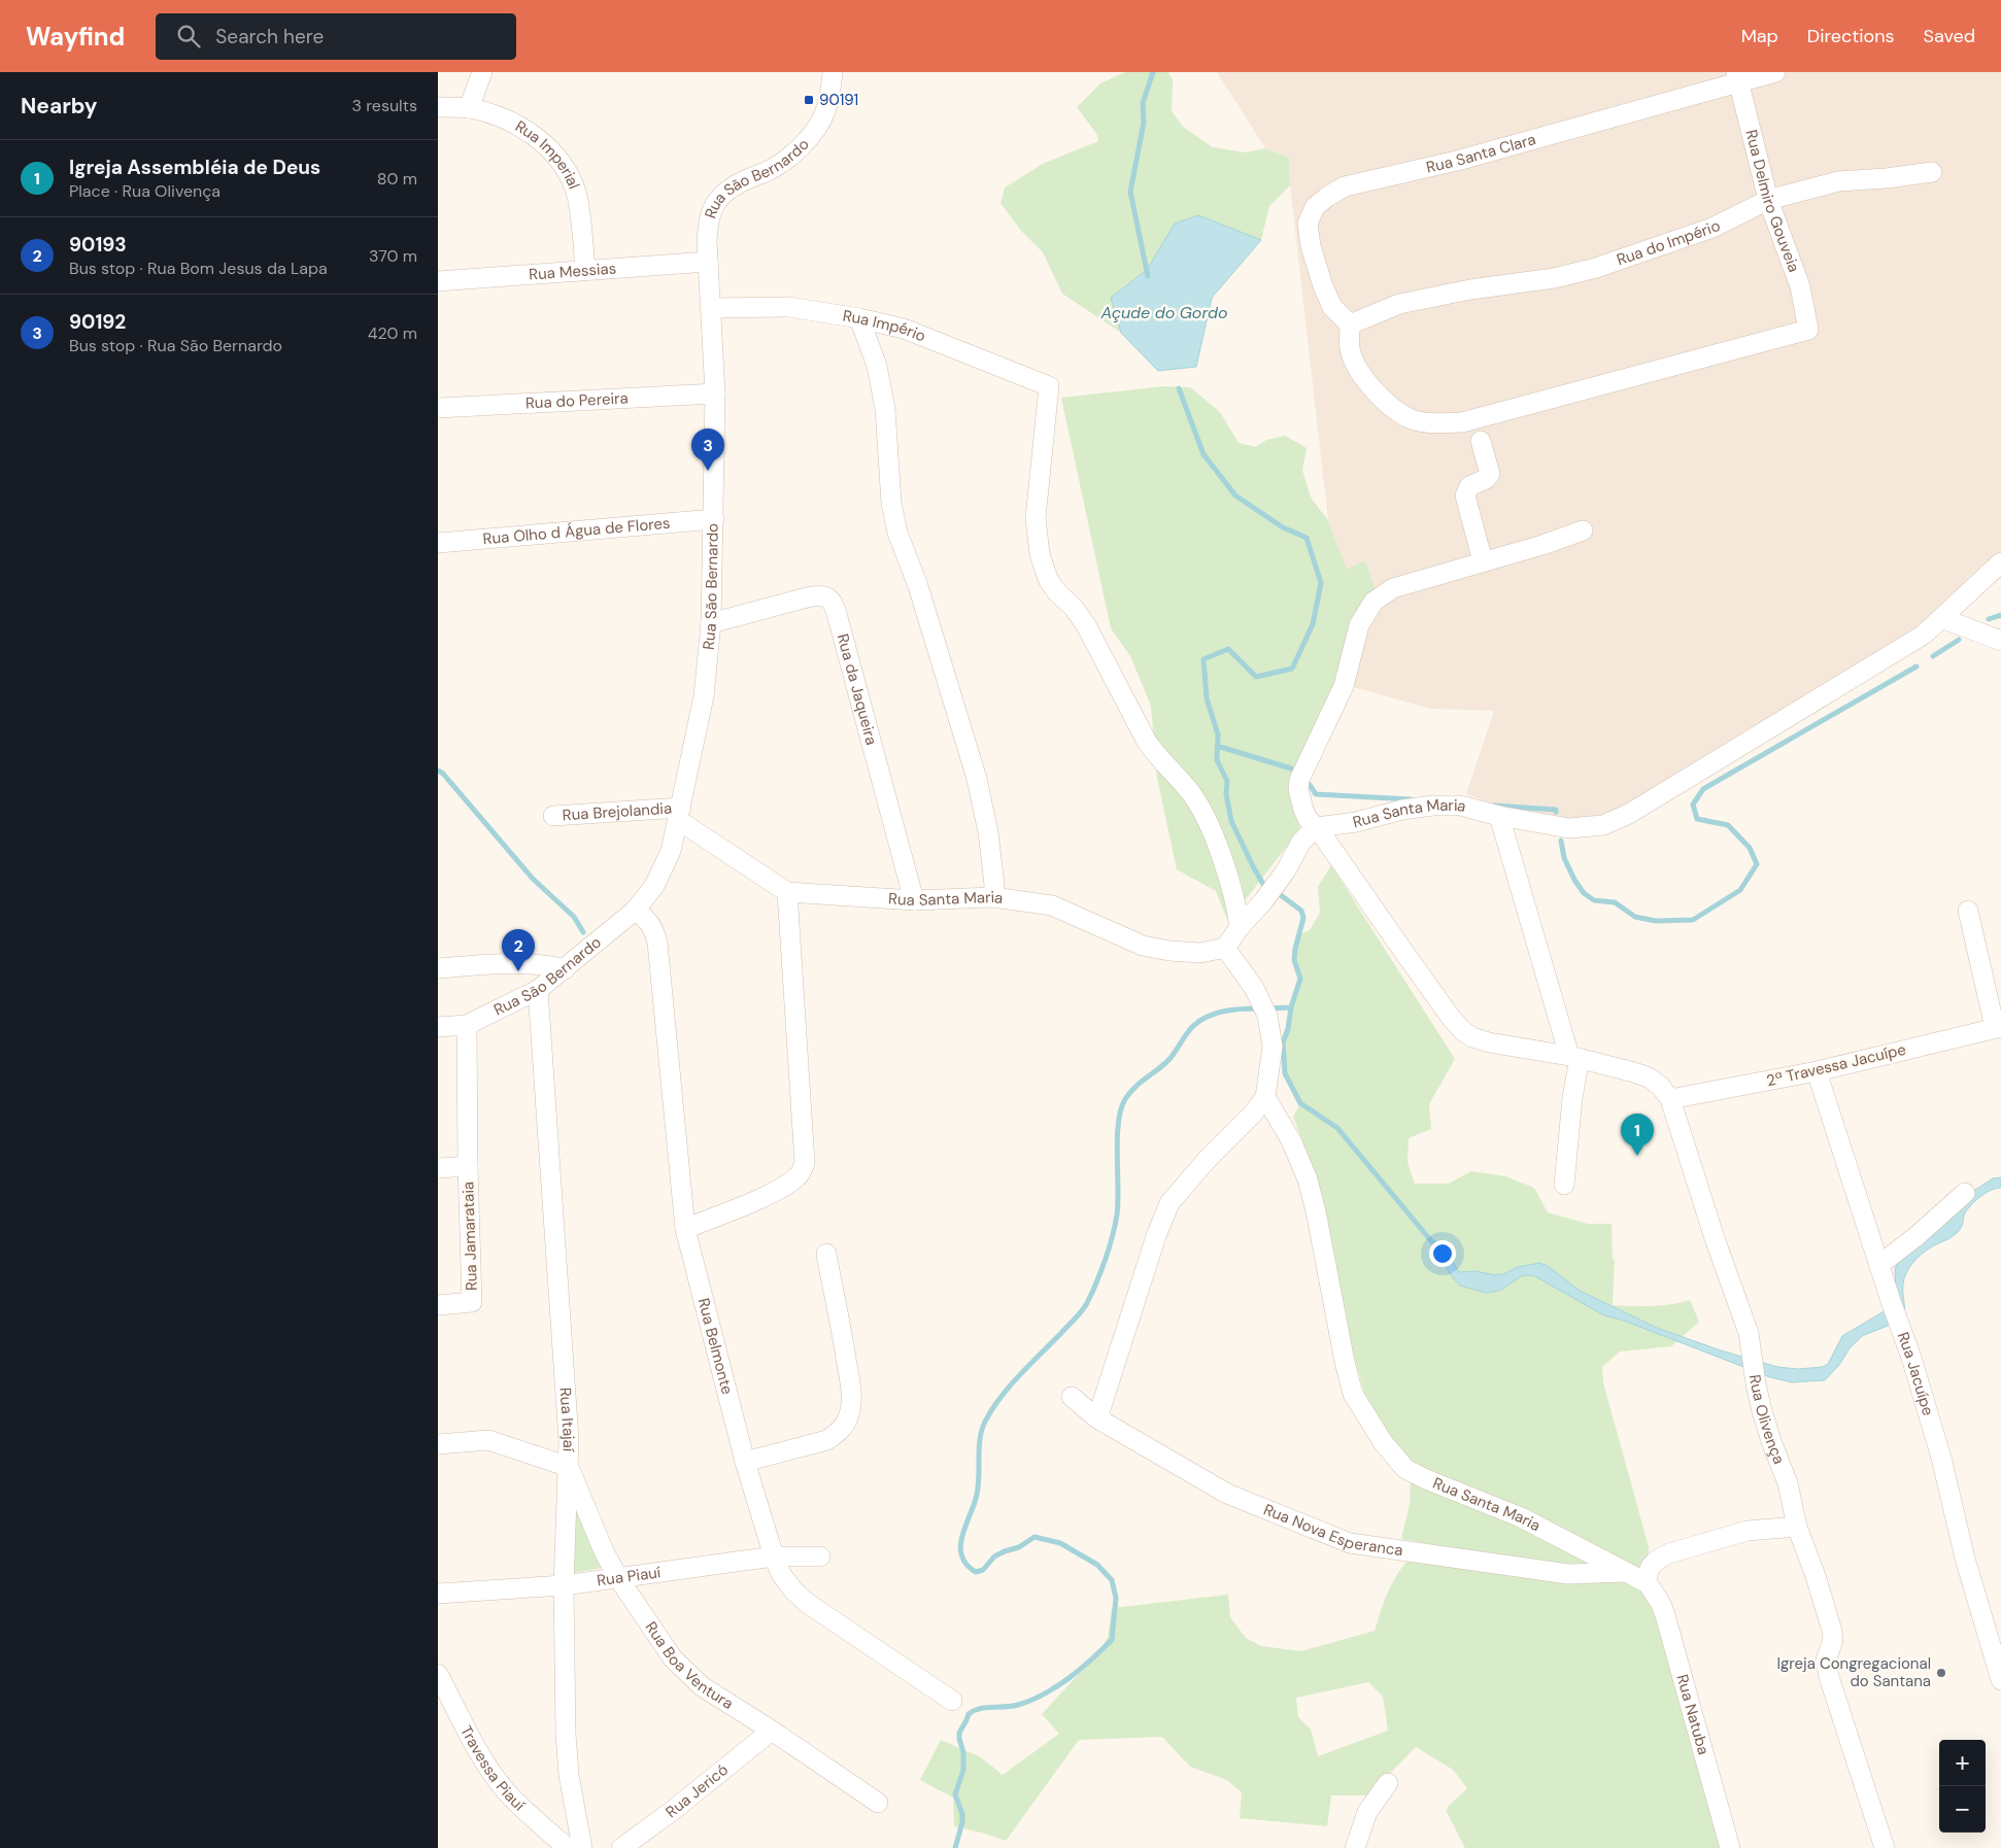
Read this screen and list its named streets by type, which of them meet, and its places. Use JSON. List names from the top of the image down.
{
  "streets": {
    "street": [
      "Rua Santa Clara",
      "Rua Imperial",
      "Rua São Bernardo",
      "Rua Delmiro Gouveia",
      "Rua do Império",
      "Rua Messias",
      "Rua Império",
      "Rua do Pereira",
      "Rua Olho d Água de Flores",
      "Rua da Jaqueira",
      "Rua Brejolandia",
      "Rua Santa Maria",
      "2ª Travessa Jacuípe",
      "Rua Jamarataia",
      "Rua Belmonte",
      "Rua Jacuípe",
      "Rua Itajaí",
      "Rua Olivença",
      "Rua Nova Esperanca",
      "Rua Piauí",
      "Rua Boa Ventura",
      "Rua Natuba",
      "Travessa Piauí",
      "Rua Jericó"
    ]
  },
  "crossings": [
    ["Rua Santa Clara", "Rua Delmiro Gouveia"],
    ["Rua Santa Clara", "Rua do Império"],
    ["Rua Imperial", "Rua Messias"],
    ["Rua São Bernardo", "Rua Messias"],
    ["Rua São Bernardo", "Rua Império"],
    ["Rua São Bernardo", "Rua do Pereira"],
    ["Rua São Bernardo", "Rua Olho d Água de Flores"],
    ["Rua São Bernardo", "Rua da Jaqueira"],
    ["Rua São Bernardo", "Rua Brejolandia"],
    ["Rua São Bernardo", "Rua Santa Maria"],
    ["Rua São Bernardo", "Rua Belmonte"],
    ["Rua São Bernardo", "Rua Itajaí"],
    ["Rua Delmiro Gouveia", "Rua do Império"],
    ["Rua da Jaqueira", "Rua Santa Maria"],
    ["Rua Brejolandia", "Rua Santa Maria"],
    ["Rua Santa Maria", "Rua Olivença"],
    ["Rua Santa Maria", "Rua Nova Esperanca"],
    ["Rua Santa Maria", "Rua Natuba"],
    ["2ª Travessa Jacuípe", "Rua Jacuípe"],
    ["2ª Travessa Jacuípe", "Rua Olivença"],
    ["Rua Belmonte", "Rua Piauí"],
    ["Rua Itajaí", "Rua Piauí"],
    ["Rua Itajaí", "Rua Boa Ventura"],
    ["Rua Piauí", "Rua Boa Ventura"],
    ["Rua Boa Ventura", "Rua Jericó"]
  ],
  "water": ["Açude do Gordo"],
  "places": {
    "transit": ["90191"],
    "other": ["Igreja Congregacional do Santana"]
  },
  "page": {
    "header": "Wayfind",
    "search": "Search here",
    "nav": ["Map", "Directions", "Saved"],
    "heading": ["Nearby", "3 results"],
    "list": [
      {
        "mark": "1",
        "name": "Igreja Assembléia de Deus",
        "note": "Place · Rua Olivença",
        "value": "80 m"
      },
      {
        "mark": "2",
        "name": "90193",
        "note": "Bus stop · Rua Bom Jesus da Lapa",
        "value": "370 m"
      },
      {
        "mark": "3",
        "name": "90192",
        "note": "Bus stop · Rua São Bernardo",
        "value": "420 m"
      }
    ],
    "pins": ["3", "2", "1"],
    "map_buttons": ["+", "−"]
  }
}
